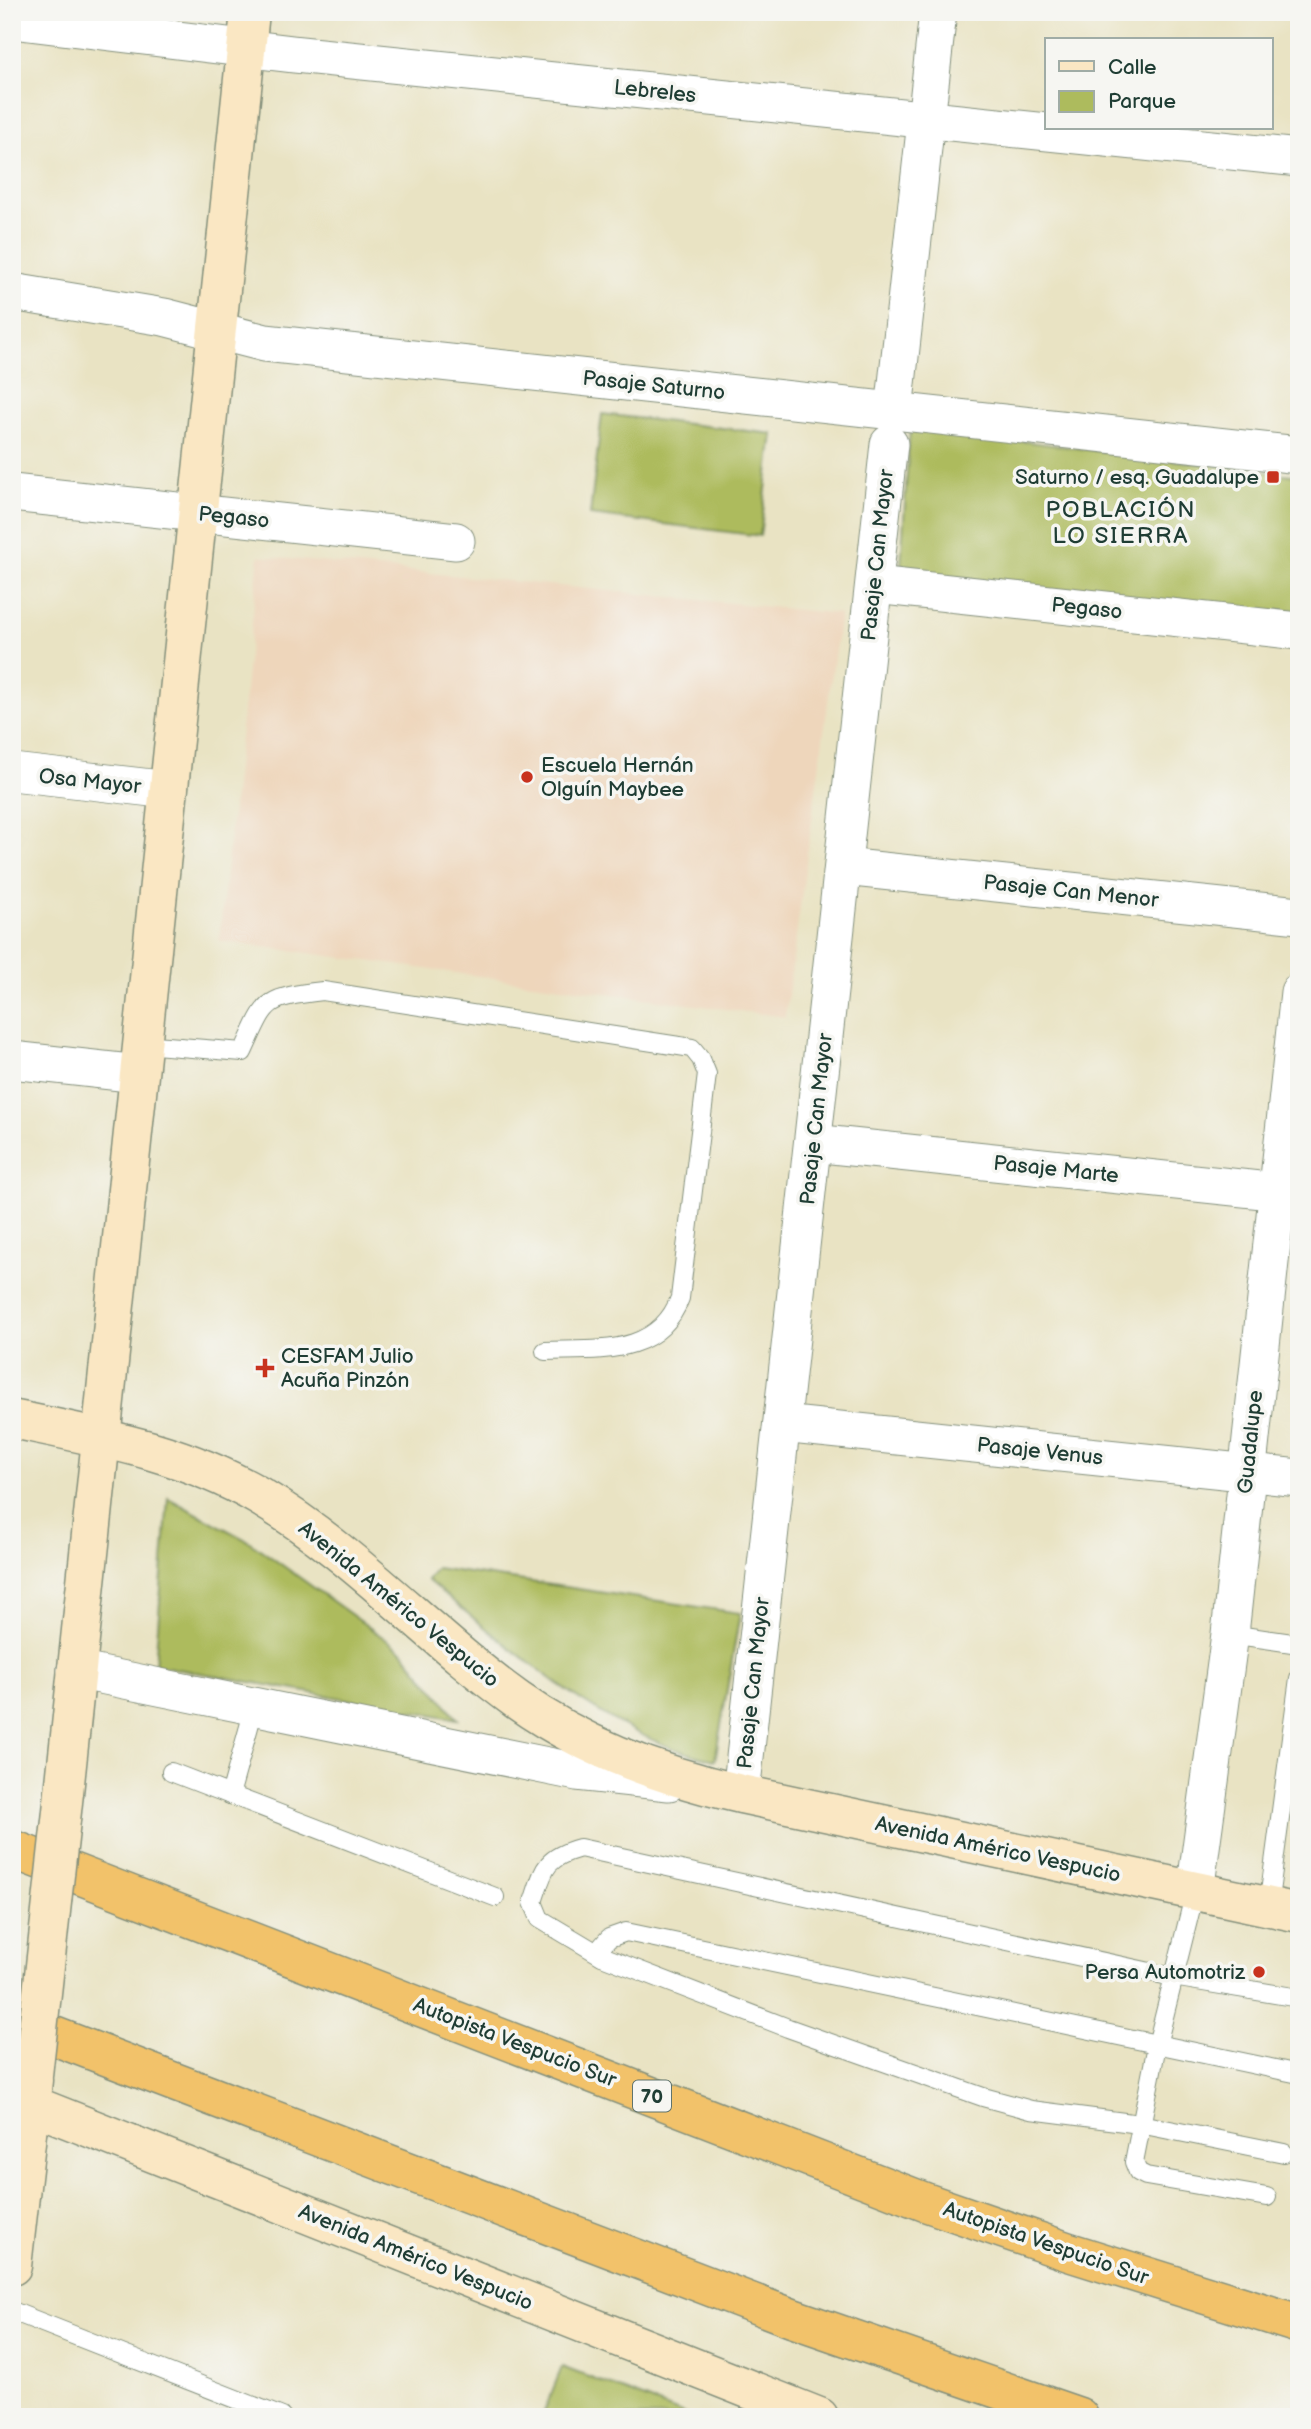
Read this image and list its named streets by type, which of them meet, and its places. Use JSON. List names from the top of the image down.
{
  "streets": {
    "highway": ["Autopista Vespucio Sur", "70"],
    "main road": ["Avenida Américo Vespucio"],
    "street": [
      "Lebreles",
      "Pasaje Saturno",
      "Pegaso",
      "Pasaje Can Mayor",
      "Osa Mayor",
      "Pasaje Can Menor",
      "Pasaje Marte",
      "Guadalupe",
      "Pasaje Venus"
    ]
  },
  "crossings": [
    ["Lebreles", "Pasaje Can Mayor"],
    ["Pasaje Saturno", "Pasaje Can Mayor"],
    ["Pegaso", "Pasaje Can Mayor"],
    ["Pasaje Can Mayor", "Pasaje Can Menor"],
    ["Pasaje Can Mayor", "Pasaje Marte"],
    ["Pasaje Can Mayor", "Pasaje Venus"],
    ["Pasaje Can Mayor", "Avenida Américo Vespucio"],
    ["Pasaje Marte", "Guadalupe"],
    ["Guadalupe", "Pasaje Venus"],
    ["Guadalupe", "Avenida Américo Vespucio"]
  ],
  "districts": ["POBLACIÓN LO SIERRA"],
  "places": {
    "transit": ["Saturno / esq. Guadalupe"],
    "other": ["Escuela Hernán Olguín Maybee", "Persa Automotriz"],
    "health": ["CESFAM Julio Acuña Pinzón"]
  },
  "legend": ["Calle", "Parque"]
}
